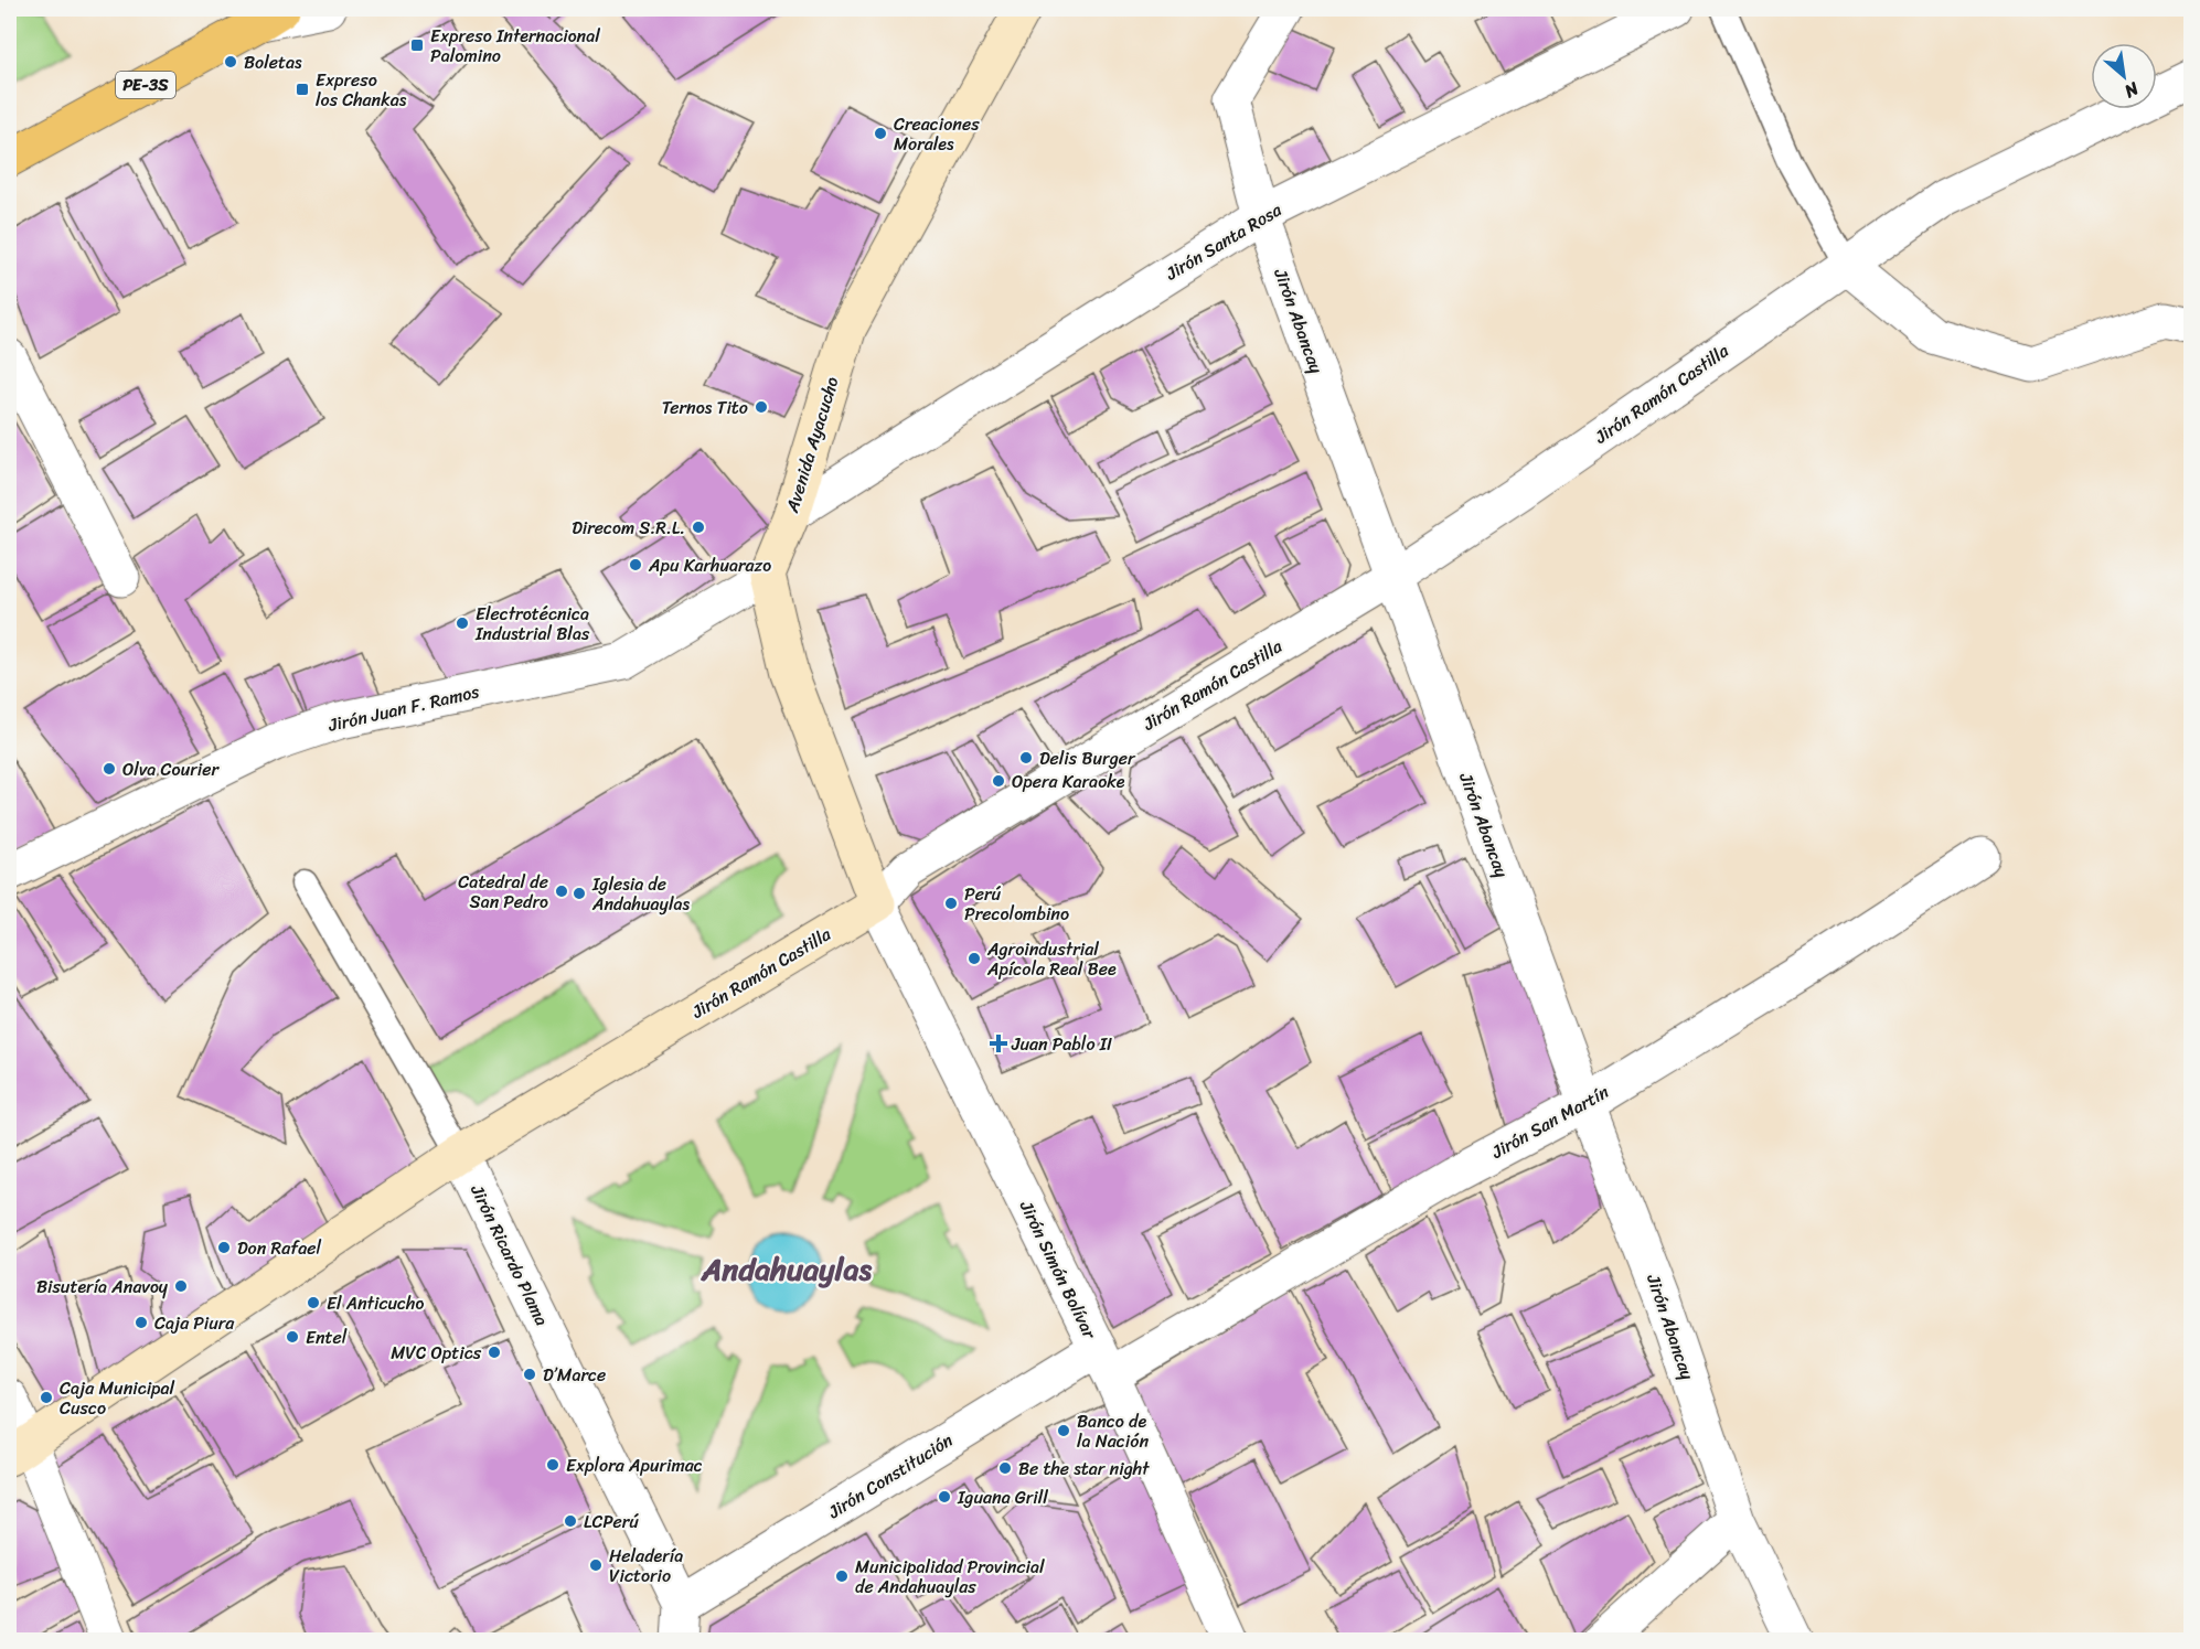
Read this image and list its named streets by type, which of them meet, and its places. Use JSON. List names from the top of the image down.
{
  "streets": {
    "highway": ["PE-3S"],
    "street": [
      "Jirón Santa Rosa",
      "Jirón Abancay",
      "Jirón Ramón Castilla",
      "Avenida Ayacucho",
      "Jirón Juan F. Ramos",
      "Jirón San Martín",
      "Jirón Ricardo Plama",
      "Jirón Simón Bolívar",
      "Jirón Constitución"
    ]
  },
  "crossings": [
    ["Jirón Santa Rosa", "Jirón Abancay"],
    ["Jirón Santa Rosa", "Avenida Ayacucho"],
    ["Jirón Abancay", "Jirón Ramón Castilla"],
    ["Jirón Abancay", "Jirón San Martín"],
    ["Jirón Ramón Castilla", "Jirón Ricardo Plama"],
    ["Jirón Ramón Castilla", "Jirón Simón Bolívar"],
    ["Avenida Ayacucho", "Jirón Juan F. Ramos"],
    ["Jirón San Martín", "Jirón Simón Bolívar"],
    ["Jirón San Martín", "Jirón Constitución"],
    ["Jirón Ricardo Plama", "Jirón Constitución"],
    ["Jirón Simón Bolívar", "Jirón Constitución"]
  ],
  "districts": ["Andahuaylas"],
  "places": {
    "transit": ["Expreso Internacional Palomino", "Expreso los Chankas"],
    "other": [
      "Boletas",
      "Creaciones Morales",
      "Ternos Tito",
      "Direcom S.R.L.",
      "Apu Karhuarazo",
      "Electrotécnica Industrial Blas",
      "Delis Burger",
      "Olva Courier",
      "Opera Karaoke",
      "Catedral de San Pedro",
      "Iglesia de Andahuaylas",
      "Perú Precolombino",
      "Agroindustrial Apícola Real Bee",
      "Don Rafael",
      "Bisutería Anavoy",
      "El Anticucho",
      "Caja Piura",
      "Entel",
      "MVC Optics",
      "D’Marce",
      "Caja Municipal Cusco",
      "Banco de la Nación",
      "Explora Apurimac",
      "Be the star night",
      "Iguana Grill",
      "LCPerú",
      "Heladería Victorio",
      "Municipalidad Provincial de Andahuaylas"
    ],
    "health": ["Juan Pablo II"]
  },
  "north": "bottom right"
}
